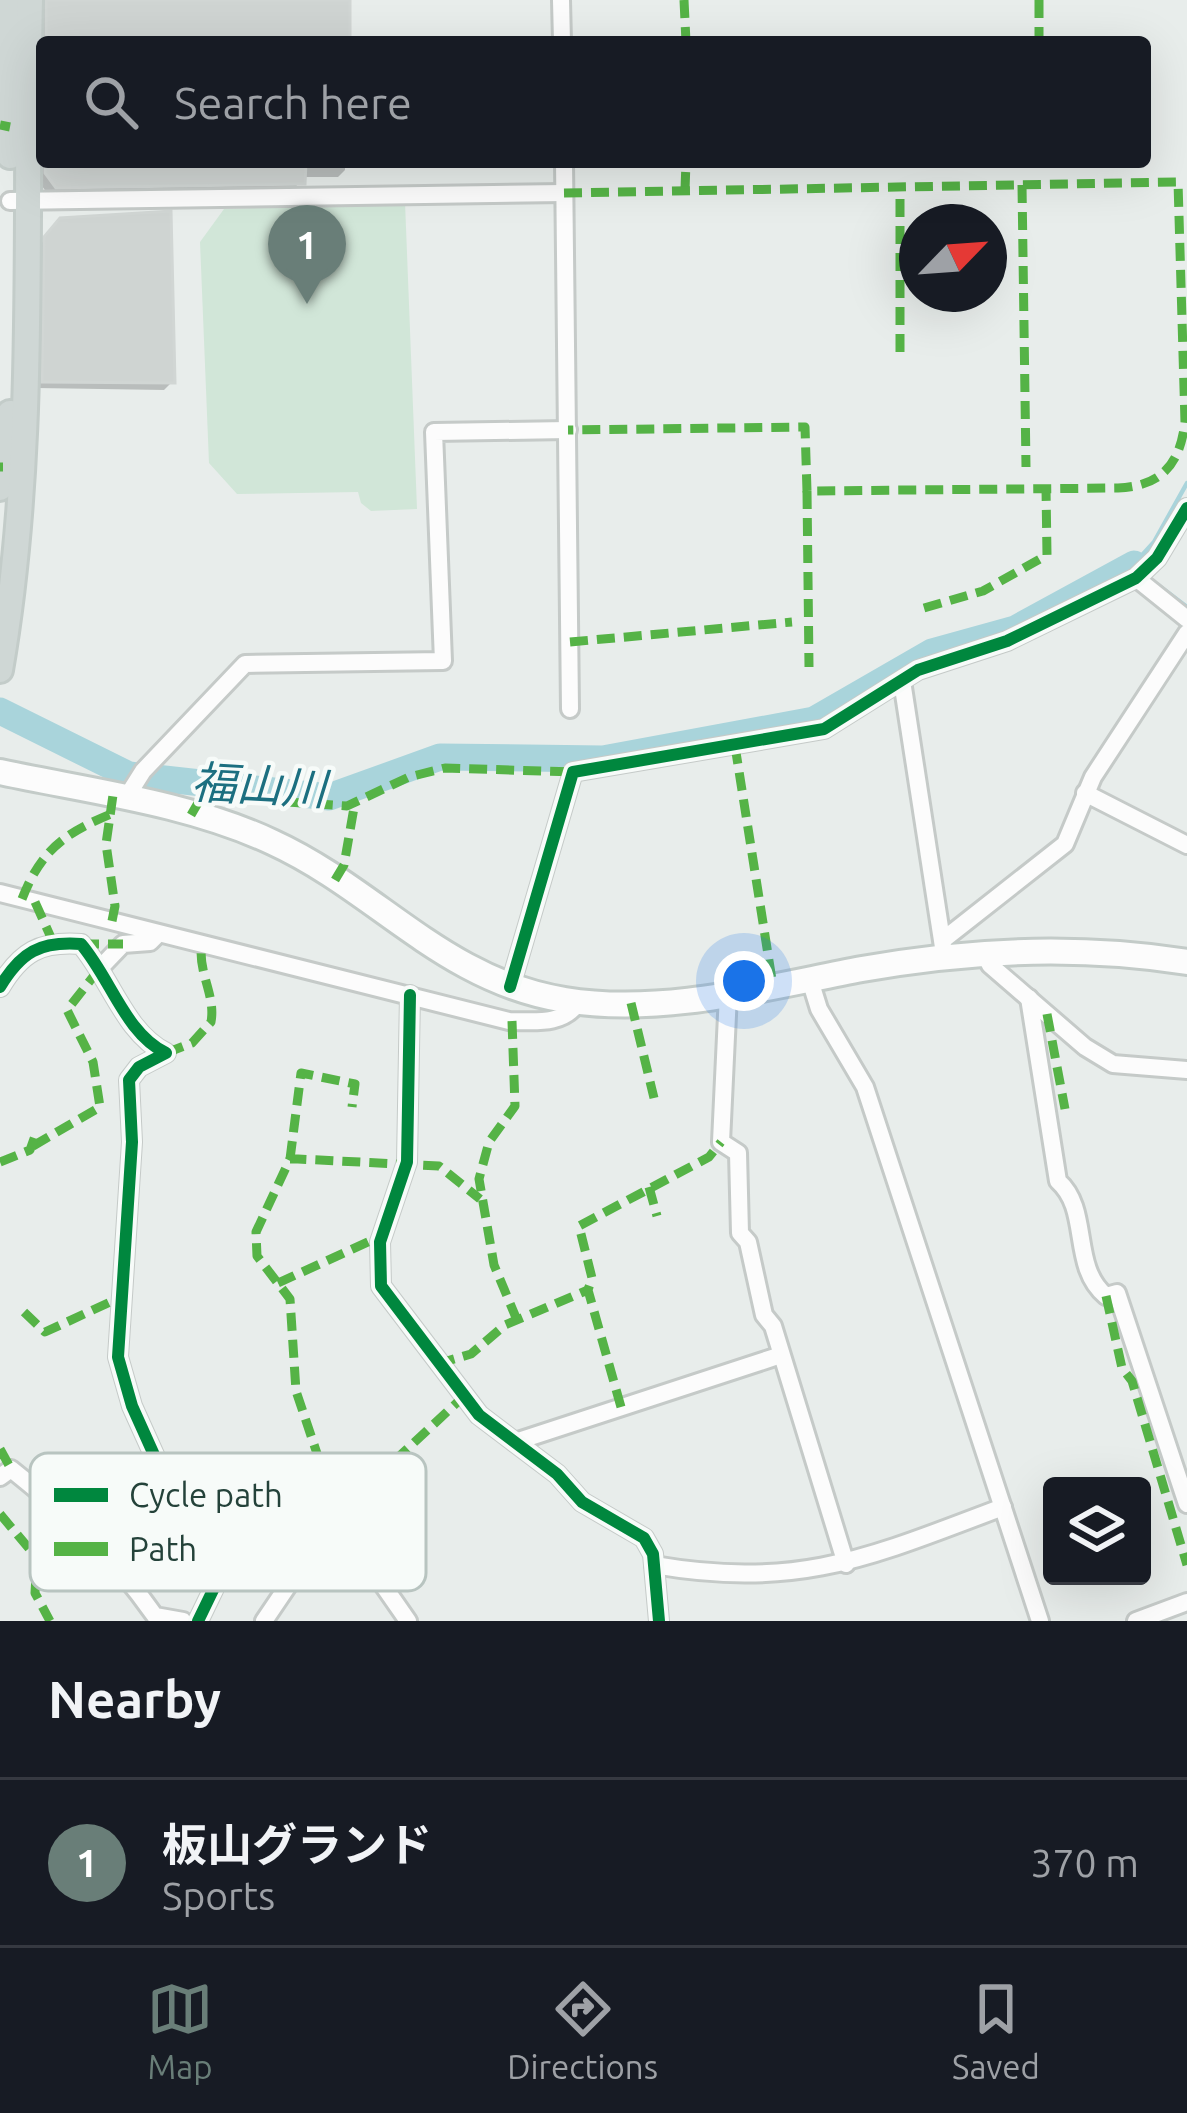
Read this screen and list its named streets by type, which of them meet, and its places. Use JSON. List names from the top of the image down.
{
  "water": ["福山川"],
  "legend": ["Cycle path", "Path"],
  "north": "top right",
  "page": {
    "search": "Search here",
    "pins": "1",
    "heading": "Nearby",
    "list": [
      {
        "mark": "1",
        "name": "板山グランド",
        "note": "Sports",
        "value": "370 m"
      }
    ],
    "nav": ["Map", "Directions", "Saved"]
  }
}
